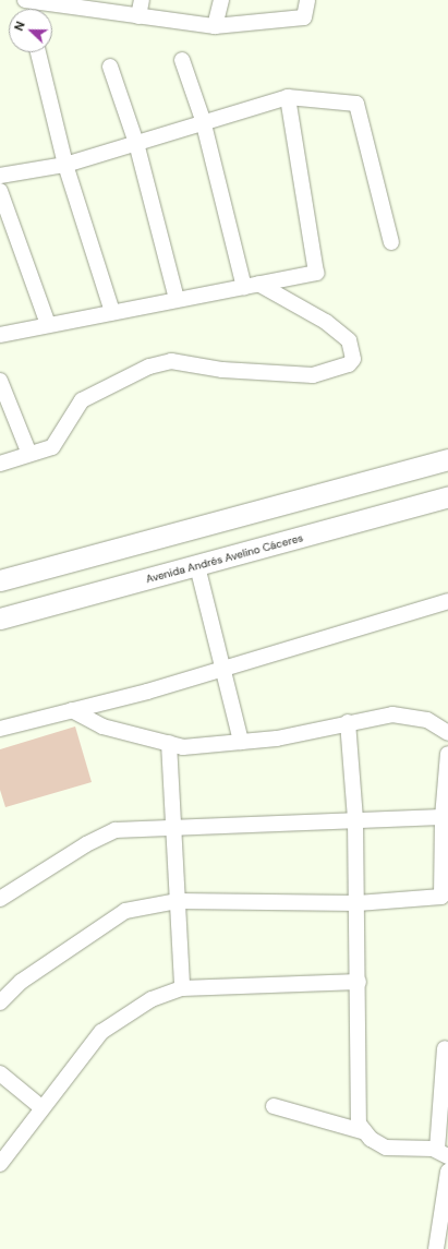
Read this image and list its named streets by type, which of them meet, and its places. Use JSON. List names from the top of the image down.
{
  "streets": {
    "street": ["Avenida Andrés Avelino Cáceres"]
  },
  "north": "left"
}
